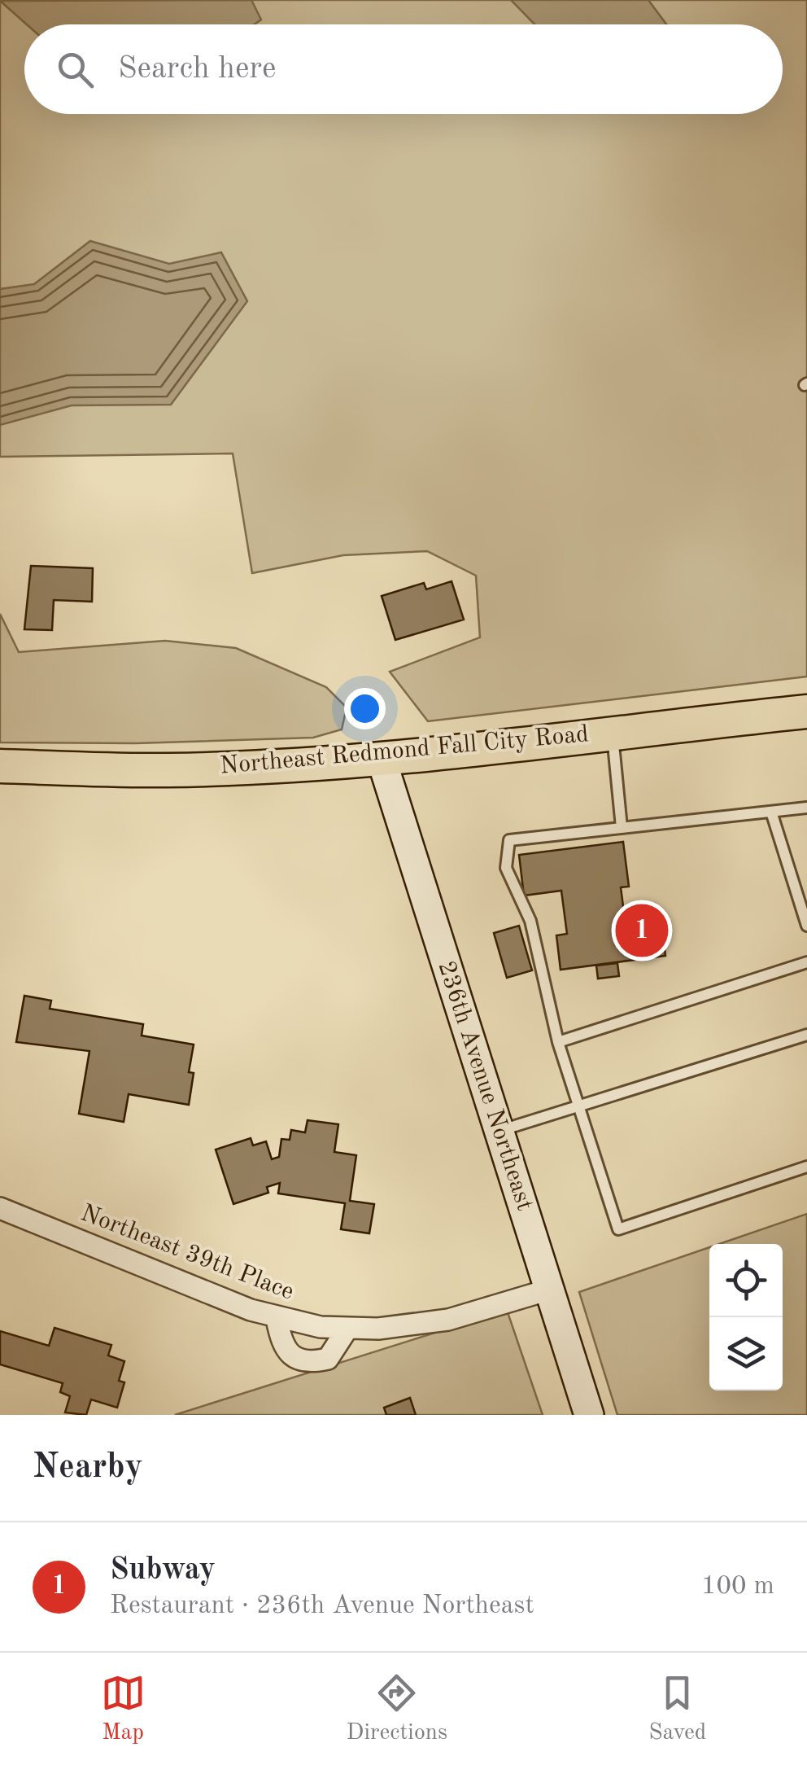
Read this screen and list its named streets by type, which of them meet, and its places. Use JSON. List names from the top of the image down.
{
  "streets": {
    "main road": ["Northeast Redmond Fall City Road"],
    "street": ["236th Avenue Northeast", "Northeast 39th Place"]
  },
  "crossings": [
    ["Northeast Redmond Fall City Road", "236th Avenue Northeast"],
    ["236th Avenue Northeast", "Northeast 39th Place"]
  ],
  "page": {
    "search": "Search here",
    "pins": "1",
    "heading": "Nearby",
    "list": [
      {
        "mark": "1",
        "name": "Subway",
        "note": "Restaurant · 236th Avenue Northeast",
        "value": "100 m"
      }
    ],
    "nav": ["Map", "Directions", "Saved"]
  }
}
